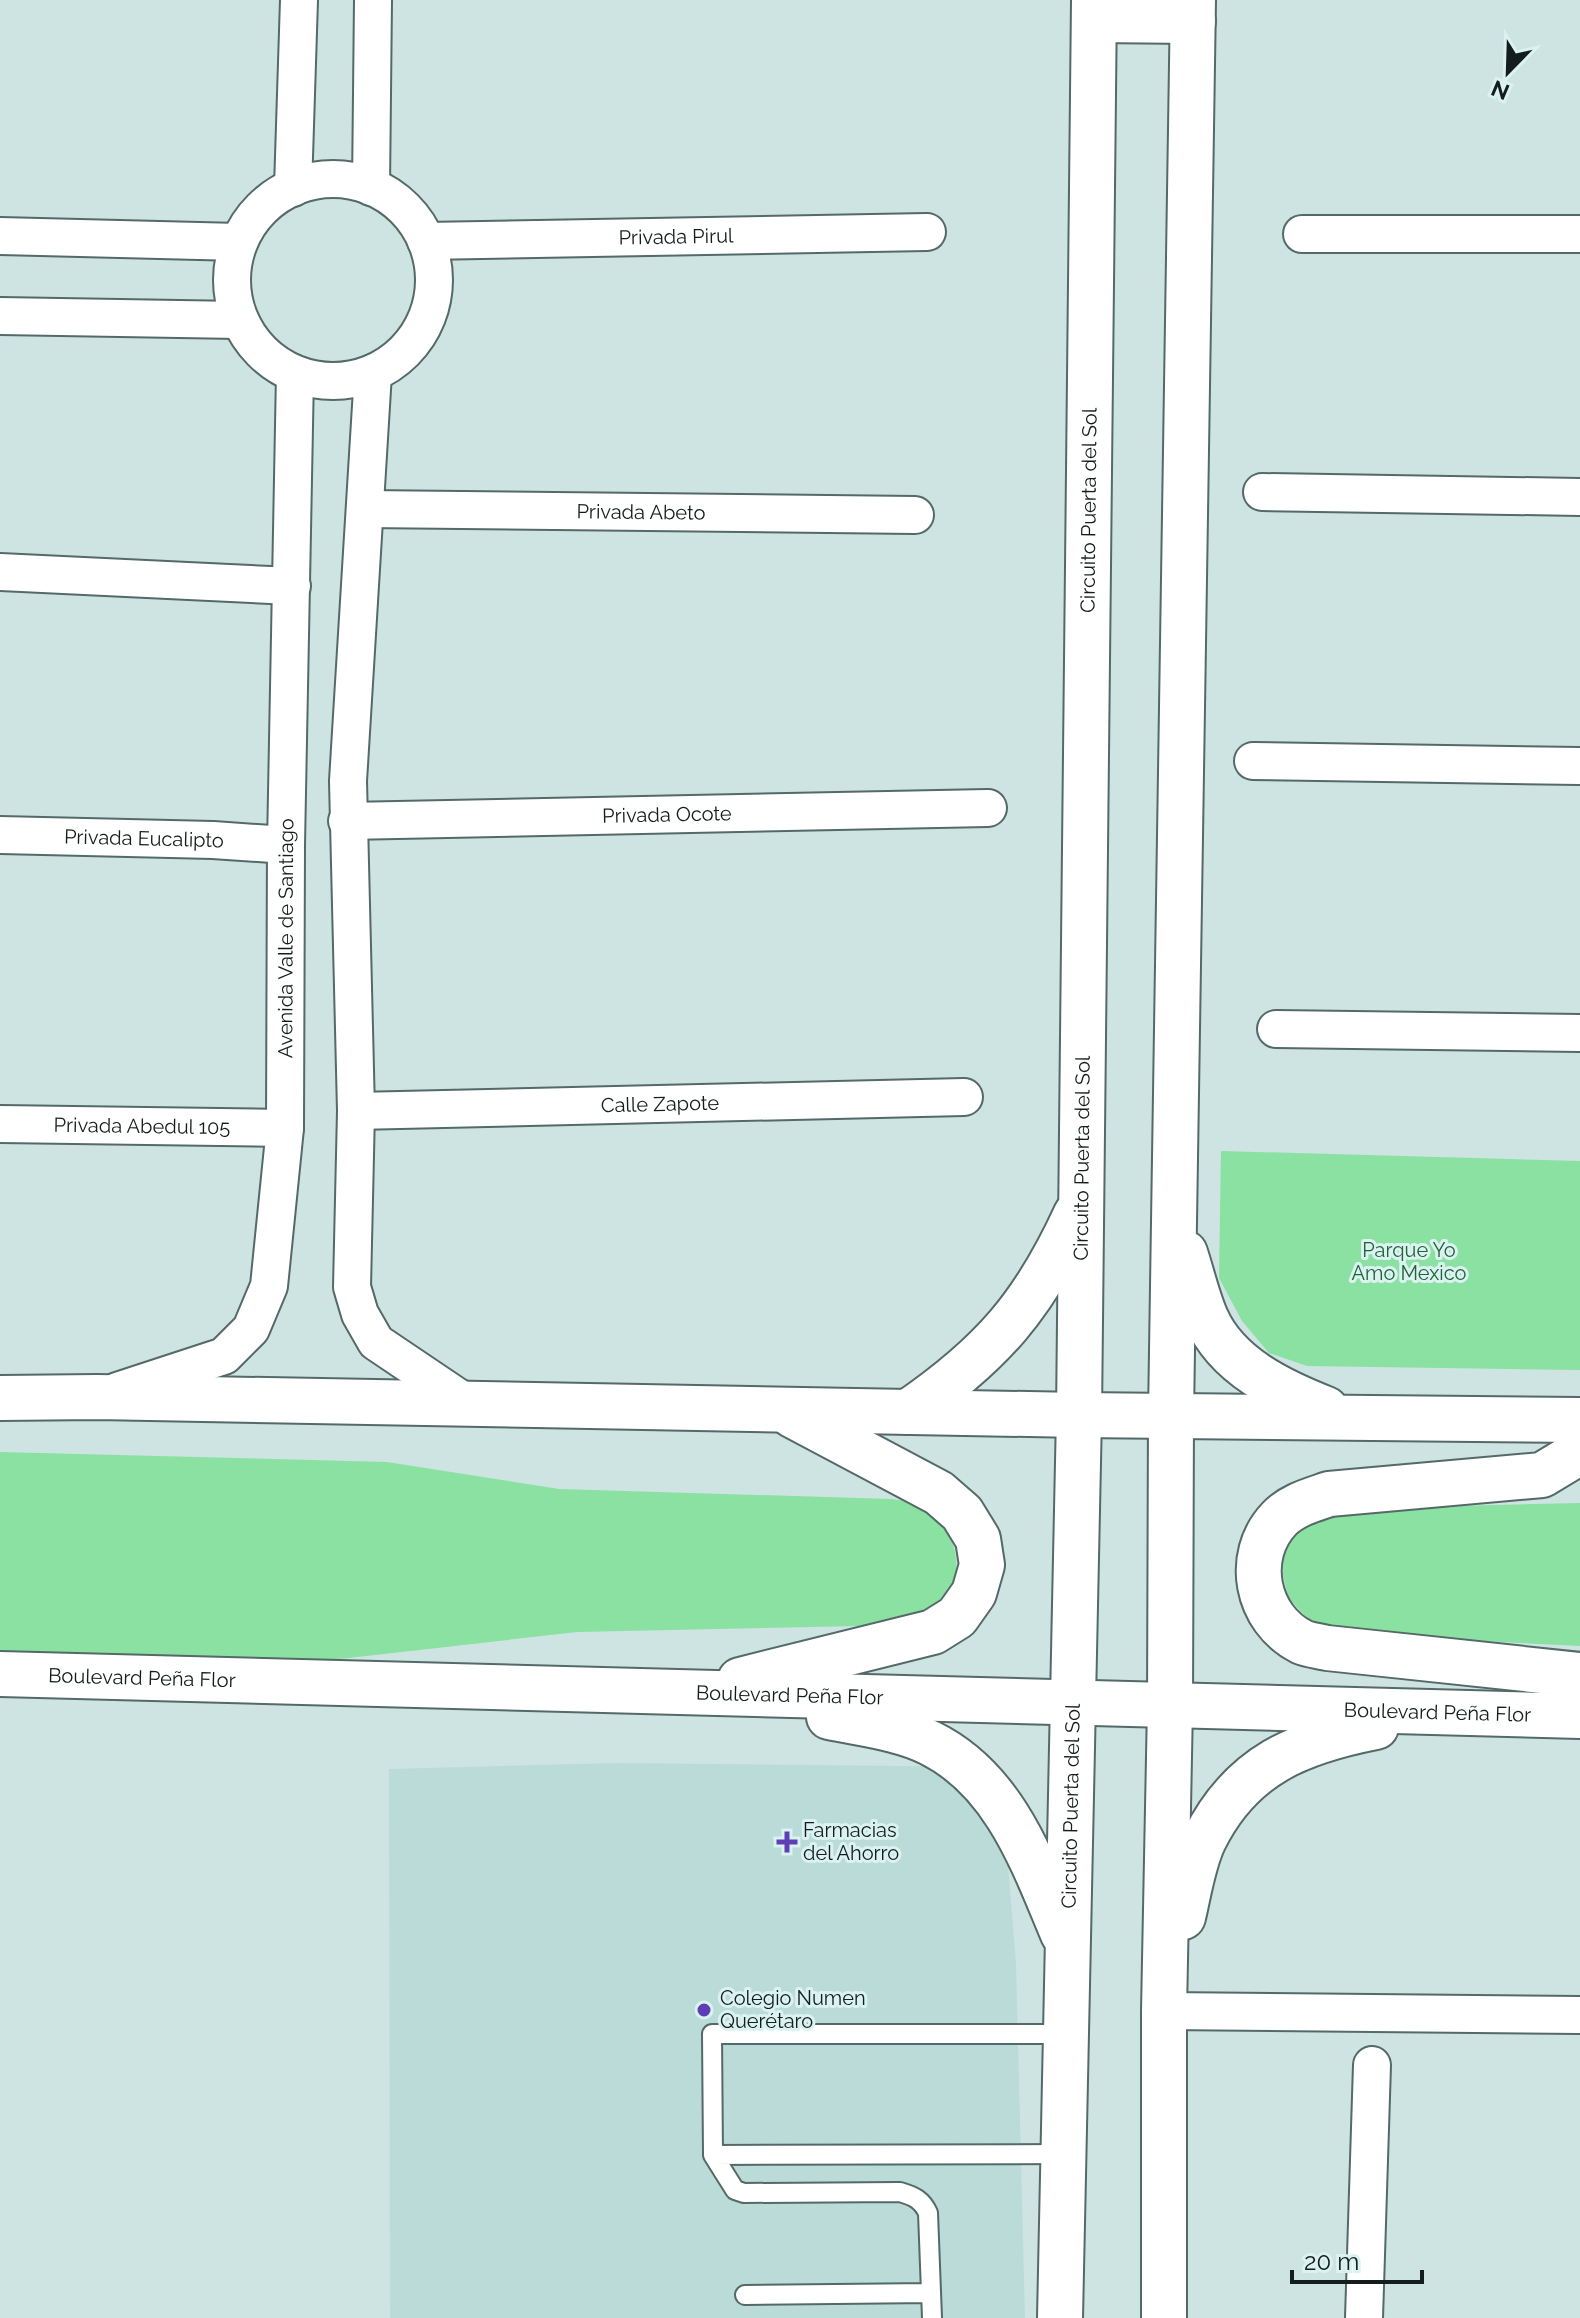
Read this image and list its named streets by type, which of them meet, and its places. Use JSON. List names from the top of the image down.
{
  "streets": {
    "main road": ["Circuito Puerta del Sol", "Boulevard Peña Flor"],
    "street": [
      "Privada Pirul",
      "Privada Abeto",
      "Privada Ocote",
      "Privada Eucalipto",
      "Avenida Valle de Santiago",
      "Calle Zapote",
      "Privada Abedul 105"
    ]
  },
  "crossings": [
    ["Privada Pirul", "Avenida Valle de Santiago"],
    ["Circuito Puerta del Sol", "Boulevard Peña Flor"],
    ["Privada Eucalipto", "Avenida Valle de Santiago"],
    ["Avenida Valle de Santiago", "Privada Abedul 105"]
  ],
  "parks": ["Parque Yo Amo Mexico"],
  "places": {
    "health": ["Farmacias del Ahorro"],
    "other": ["Colegio Numen Querétaro"]
  },
  "scale_bar": "20 m",
  "north": "bottom left"
}
